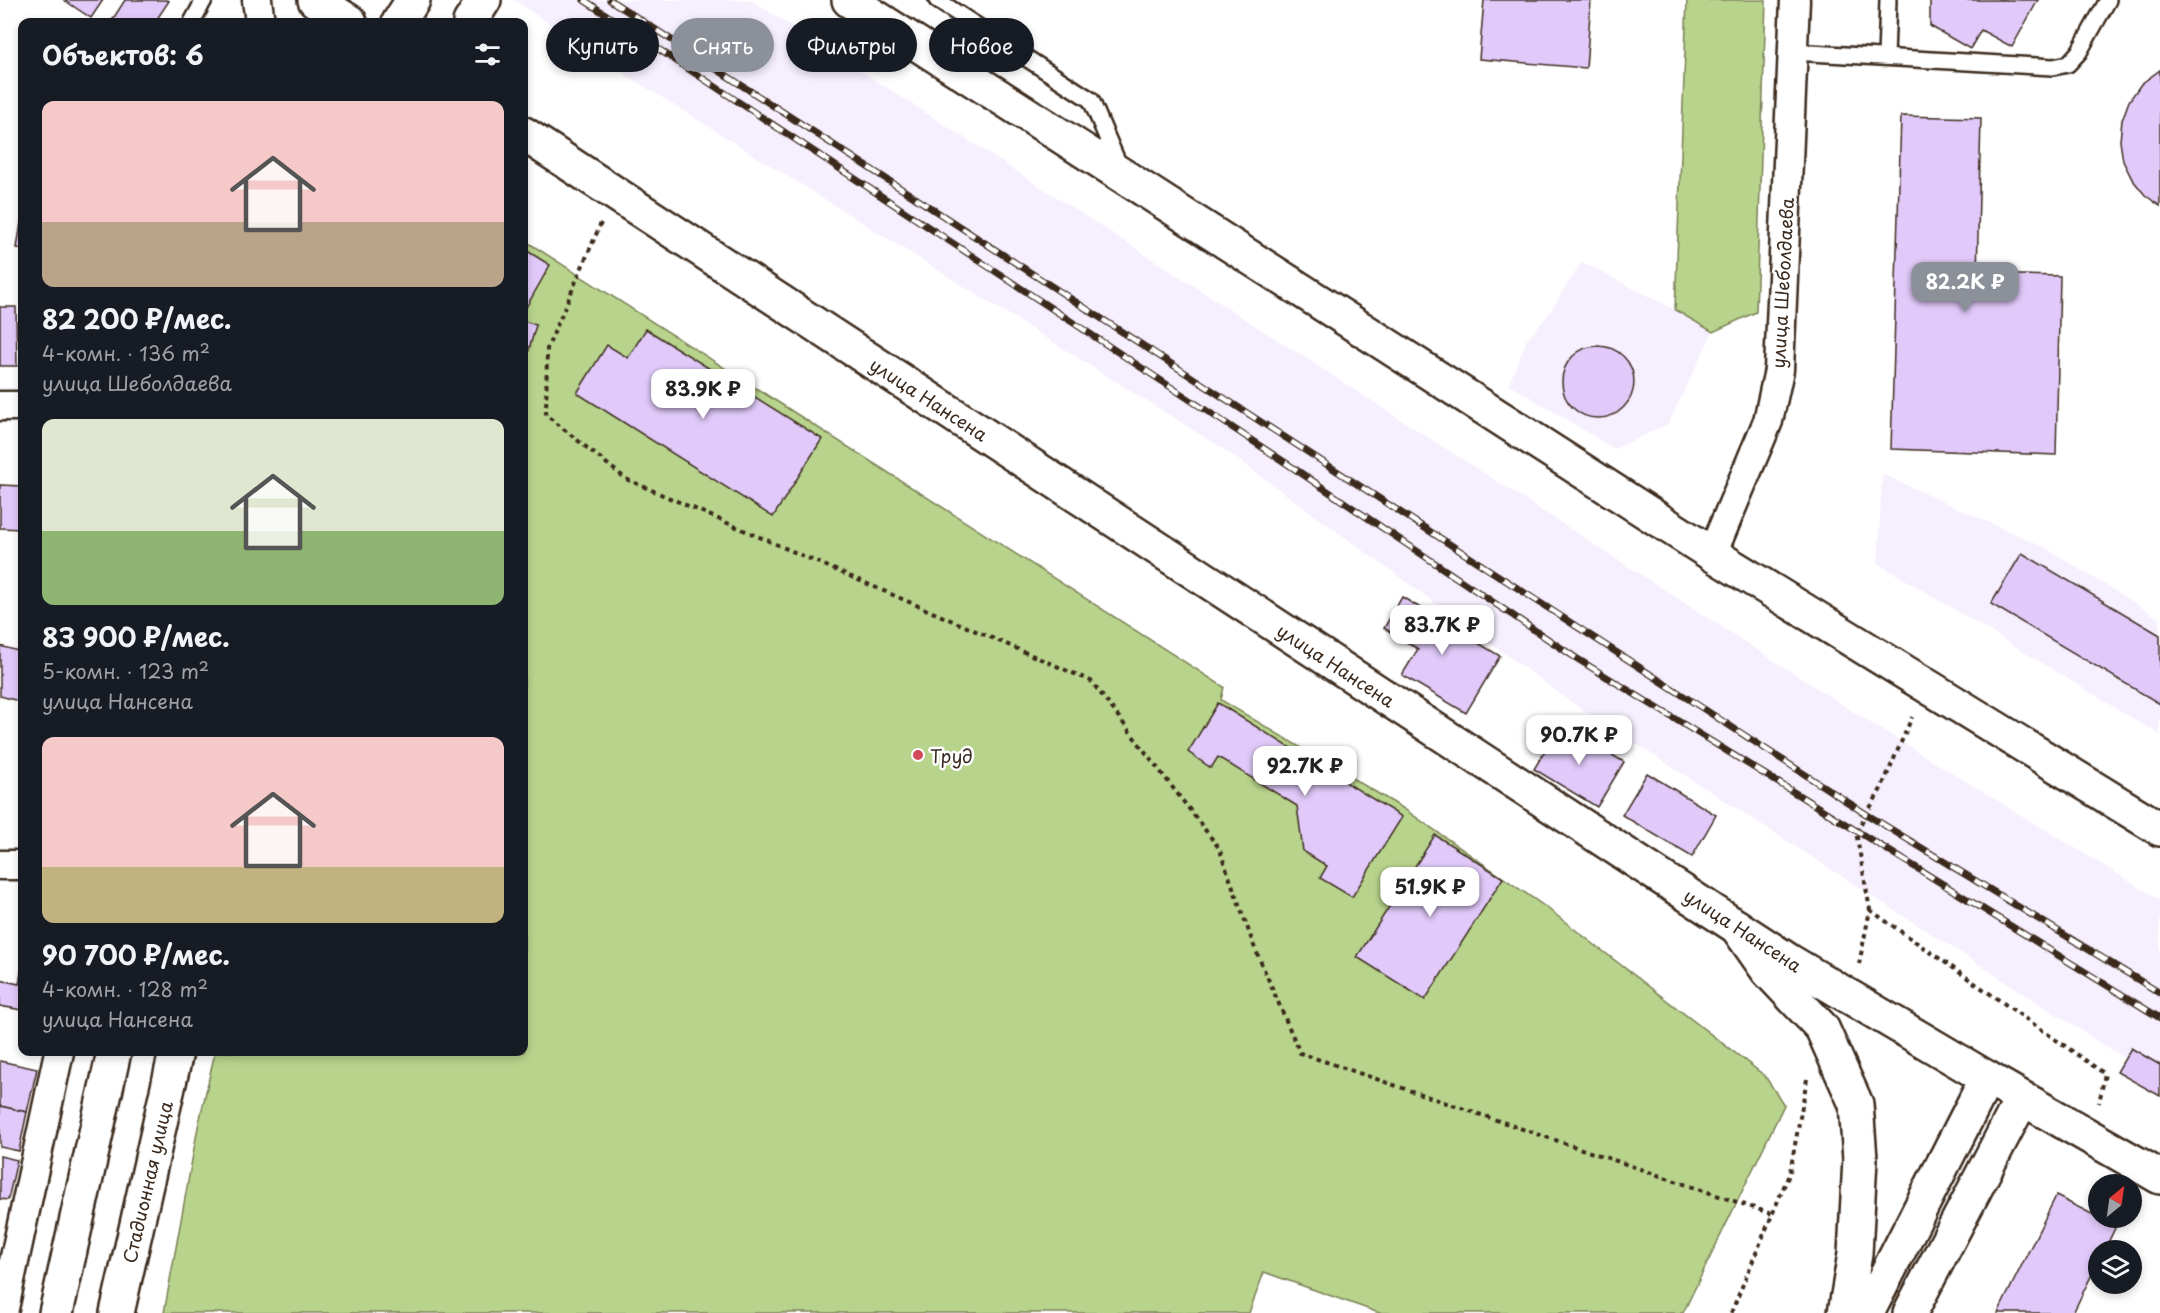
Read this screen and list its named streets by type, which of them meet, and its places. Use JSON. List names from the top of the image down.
{
  "streets": {
    "main road": ["улица Нансена", "Стадионная улица"],
    "street": ["улица Шеболдаева"]
  },
  "places": ["Труд"],
  "north": "top right",
  "page": {
    "chip": [
      "Купить",
      "Снять",
      "Фильтры",
      "Новое"
    ],
    "heading": "Объектов: 6",
    "list": [
      {
        "name": "82 200 ₽/мес.",
        "note": "4-комн. · 136 m² · улица Шеболдаева"
      },
      {
        "name": "83 900 ₽/мес.",
        "note": "5-комн. · 123 m² · улица Нансена"
      },
      {
        "name": "90 700 ₽/мес.",
        "note": "4-комн. · 128 m² · улица Нансена"
      }
    ],
    "price": [
      "82.2K ₽",
      "83.9K ₽",
      "83.7K ₽",
      "90.7K ₽",
      "92.7K ₽",
      "51.9K ₽"
    ]
  }
}
